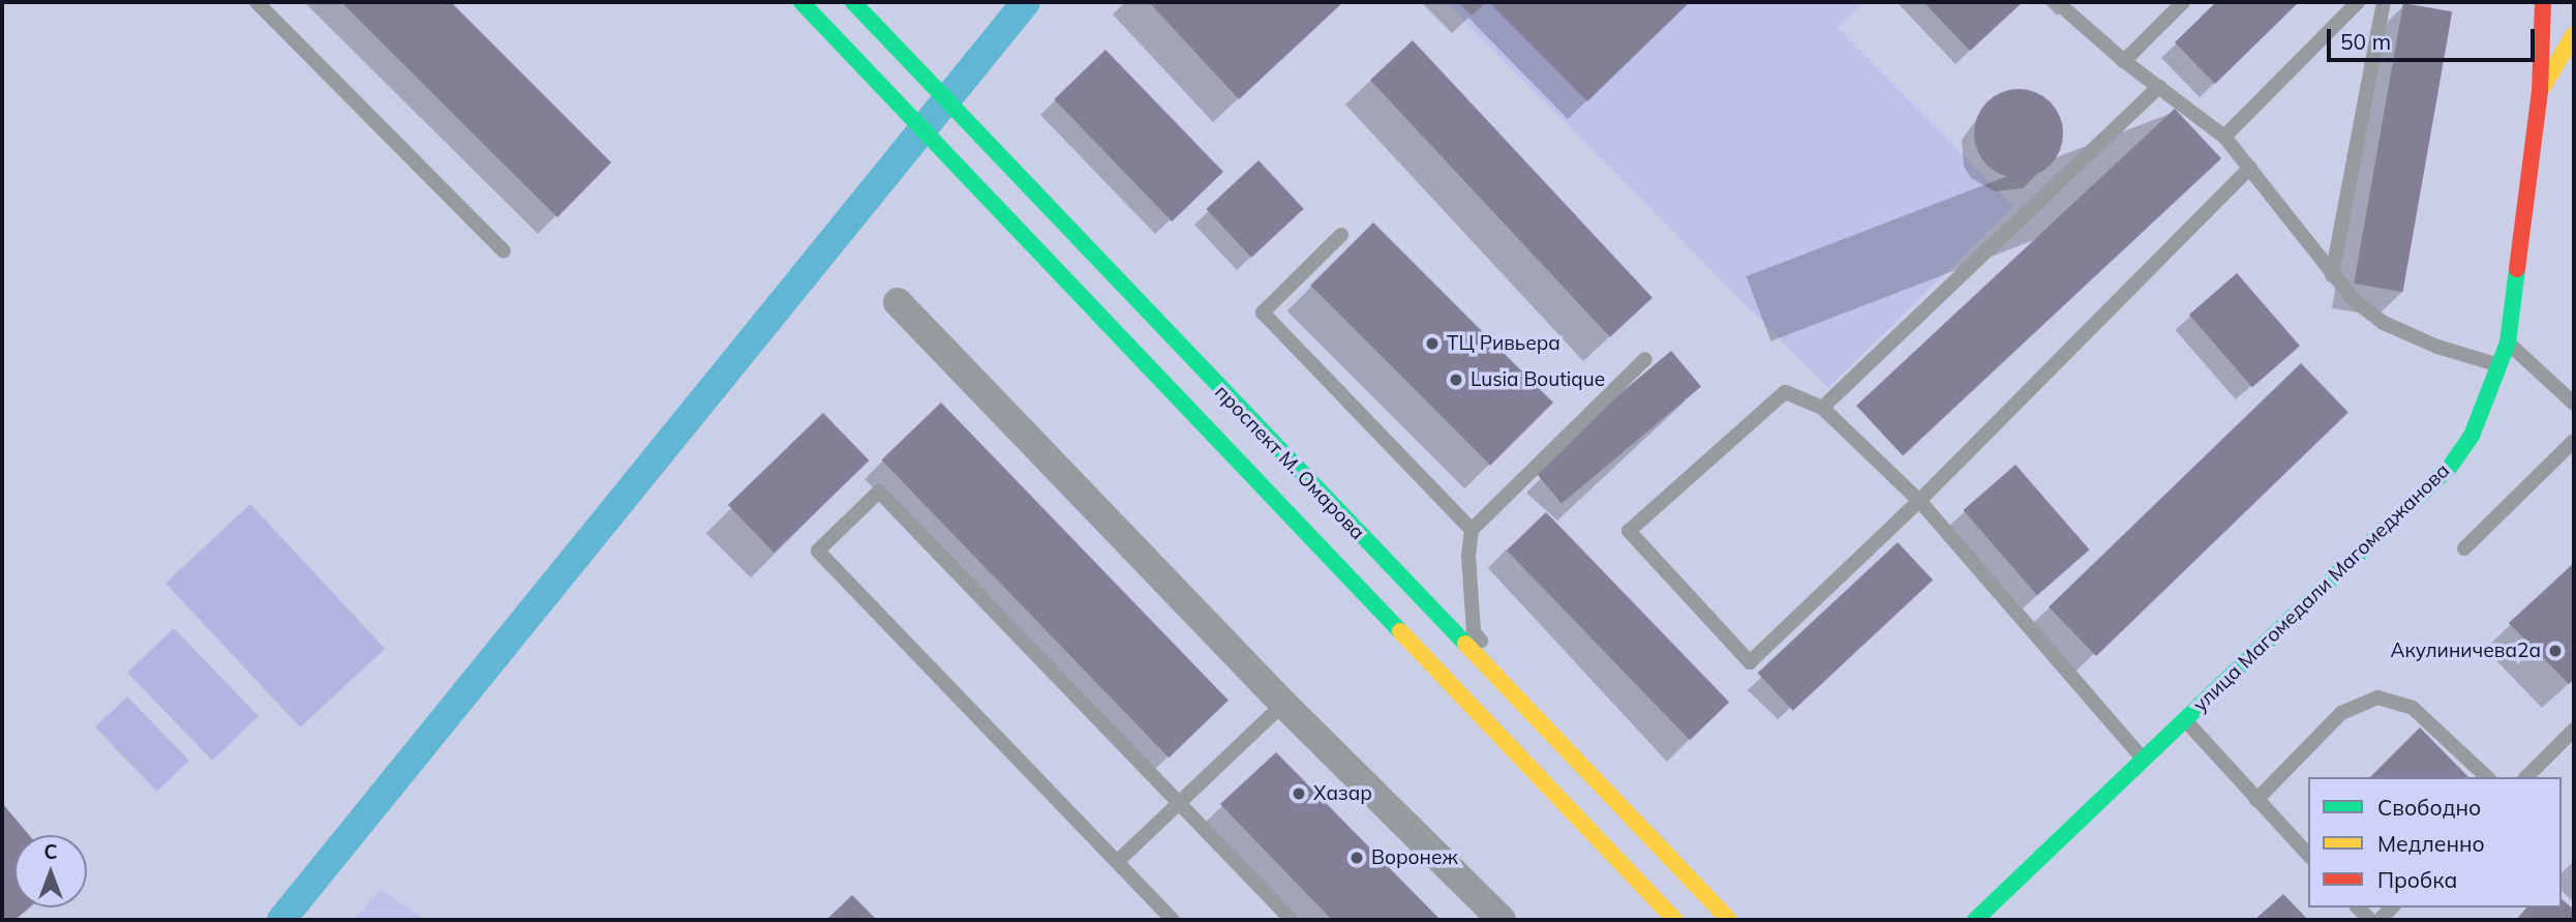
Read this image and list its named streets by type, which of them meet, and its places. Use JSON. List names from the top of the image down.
{
  "streets": {
    "main road": ["проспект М. Омарова", "улица Магомедали Магомеджанова"]
  },
  "places": [
    "ТЦ Ривьера",
    "Lusia Boutique",
    "Акулиничева2а",
    "Хазар",
    "Воронеж"
  ],
  "legend": ["Свободно", "Медленно", "Пробка"],
  "scale_bar": "50 m",
  "north": "top"
}
